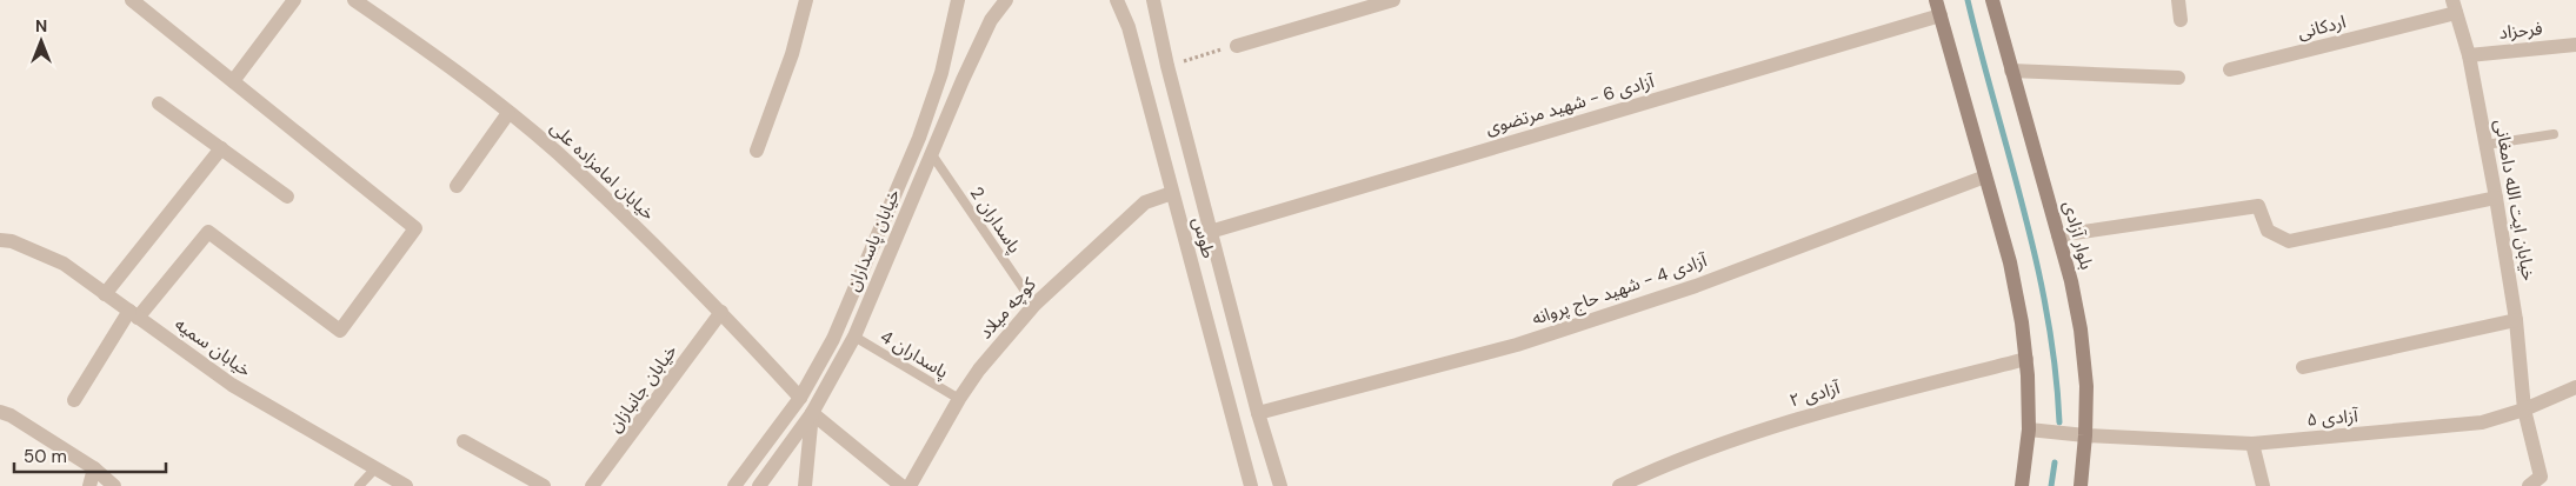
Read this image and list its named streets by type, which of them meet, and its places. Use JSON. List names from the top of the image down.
{
  "streets": {
    "main road": ["بلوار آزادی"],
    "street": [
      "اردکانی",
      "فرحزاد",
      "آزادی 6 - شهید مرتضوی",
      "خیابان امامزاده علی",
      "خیابان ایت الله دامغانی",
      "طوس",
      "خیابان پاسداران",
      "آزادی 4 - شهید حاج پروانه",
      "کوچه میلاد",
      "خیابان سمیه",
      "خیابان جانبازان",
      "آزادی ۲",
      "آزادی ۵"
    ],
    "lane": ["پاسداران 2", "پاسداران 4"]
  },
  "crossings": [
    ["اردکانی", "خیابان ایت الله دامغانی"],
    ["فرحزاد", "خیابان ایت الله دامغانی"],
    ["آزادی 6 - شهید مرتضوی", "طوس"],
    ["خیابان امامزاده علی", "خیابان پاسداران"],
    ["خیابان امامزاده علی", "خیابان جانبازان"],
    ["خیابان ایت الله دامغانی", "آزادی ۵"],
    ["پاسداران 2", "خیابان پاسداران"],
    ["پاسداران 2", "کوچه میلاد"],
    ["بلوار آزادی", "آزادی ۵"],
    ["طوس", "آزادی 4 - شهید حاج پروانه"],
    ["طوس", "کوچه میلاد"],
    ["خیابان پاسداران", "پاسداران 4"],
    ["کوچه میلاد", "پاسداران 4"]
  ],
  "scale_bar": "50 m",
  "north": "top"
}
